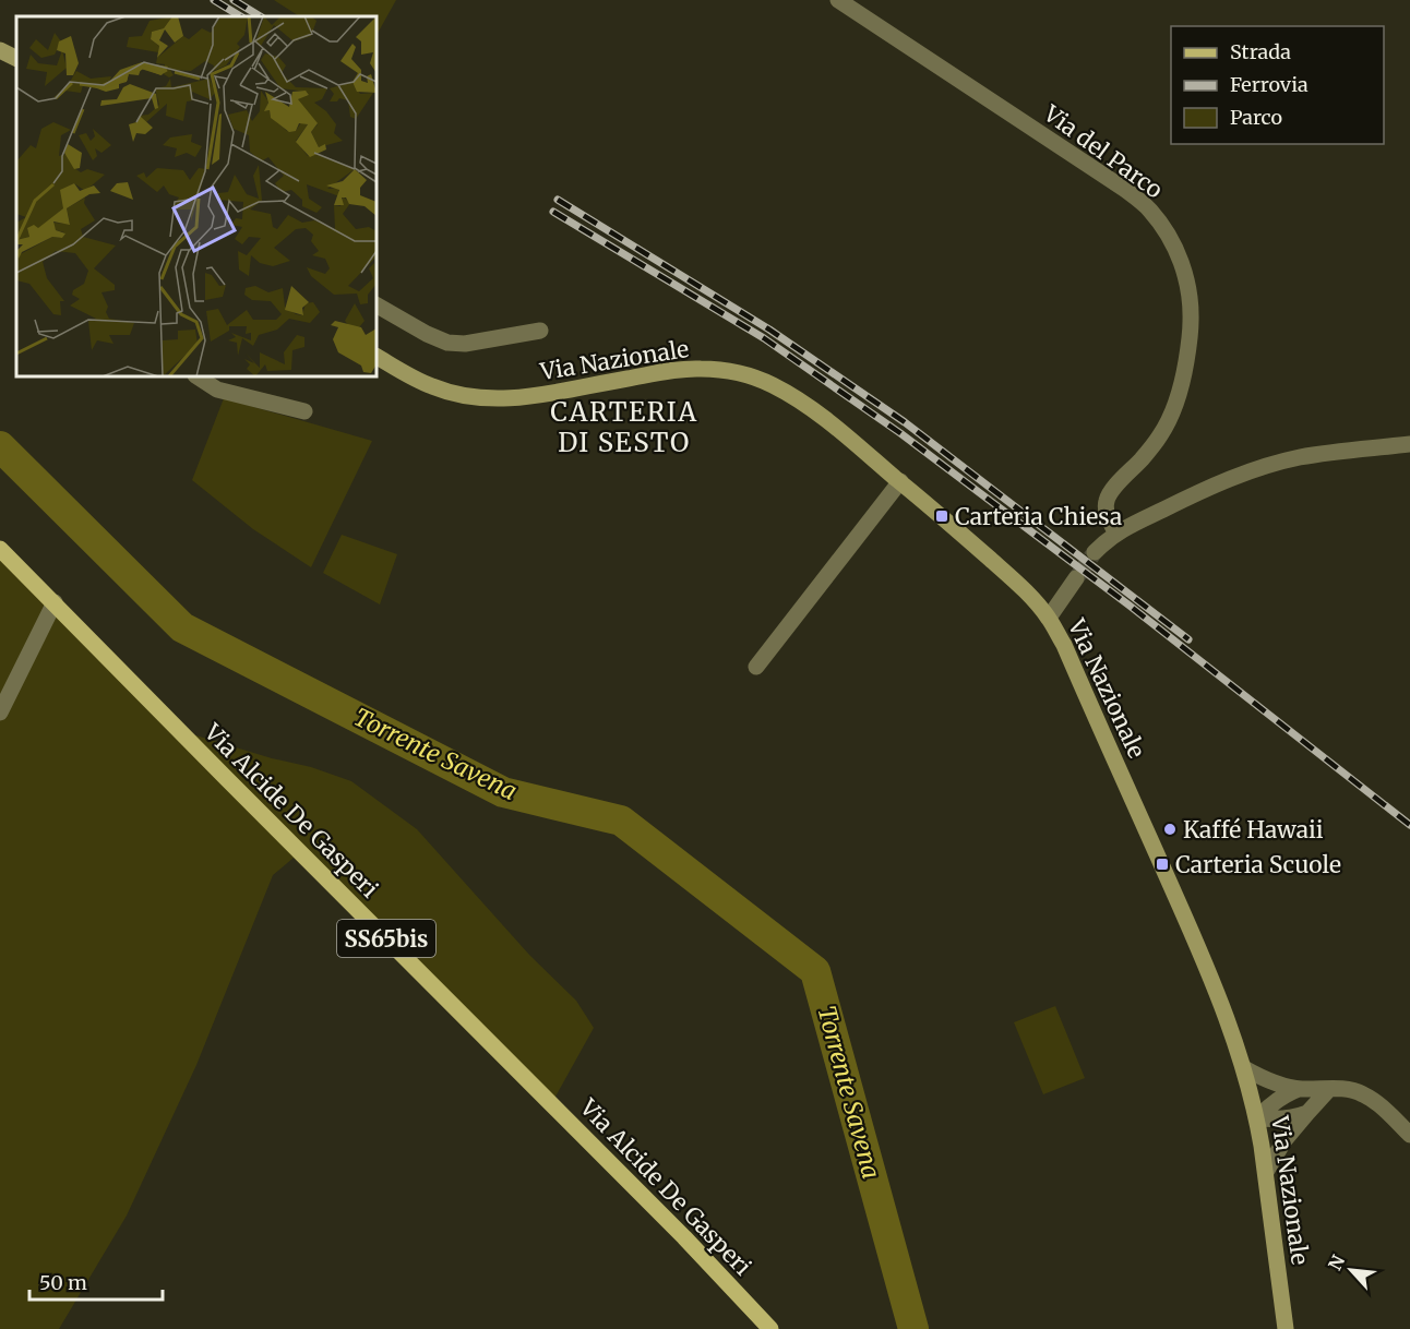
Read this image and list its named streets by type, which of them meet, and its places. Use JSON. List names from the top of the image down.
{
  "streets": {
    "main road": ["Via Nazionale", "Via Alcide De Gasperi", "SS65bis"],
    "street": ["Via del Parco"]
  },
  "districts": ["CARTERIA DI SESTO"],
  "water": ["Torrente Savena"],
  "places": {
    "transit": ["Carteria Chiesa", "Carteria Scuole"],
    "other": ["Kaffé Hawaii"]
  },
  "legend": ["Strada", "Ferrovia", "Parco"],
  "scale_bar": "50 m",
  "north": "top left"
}
